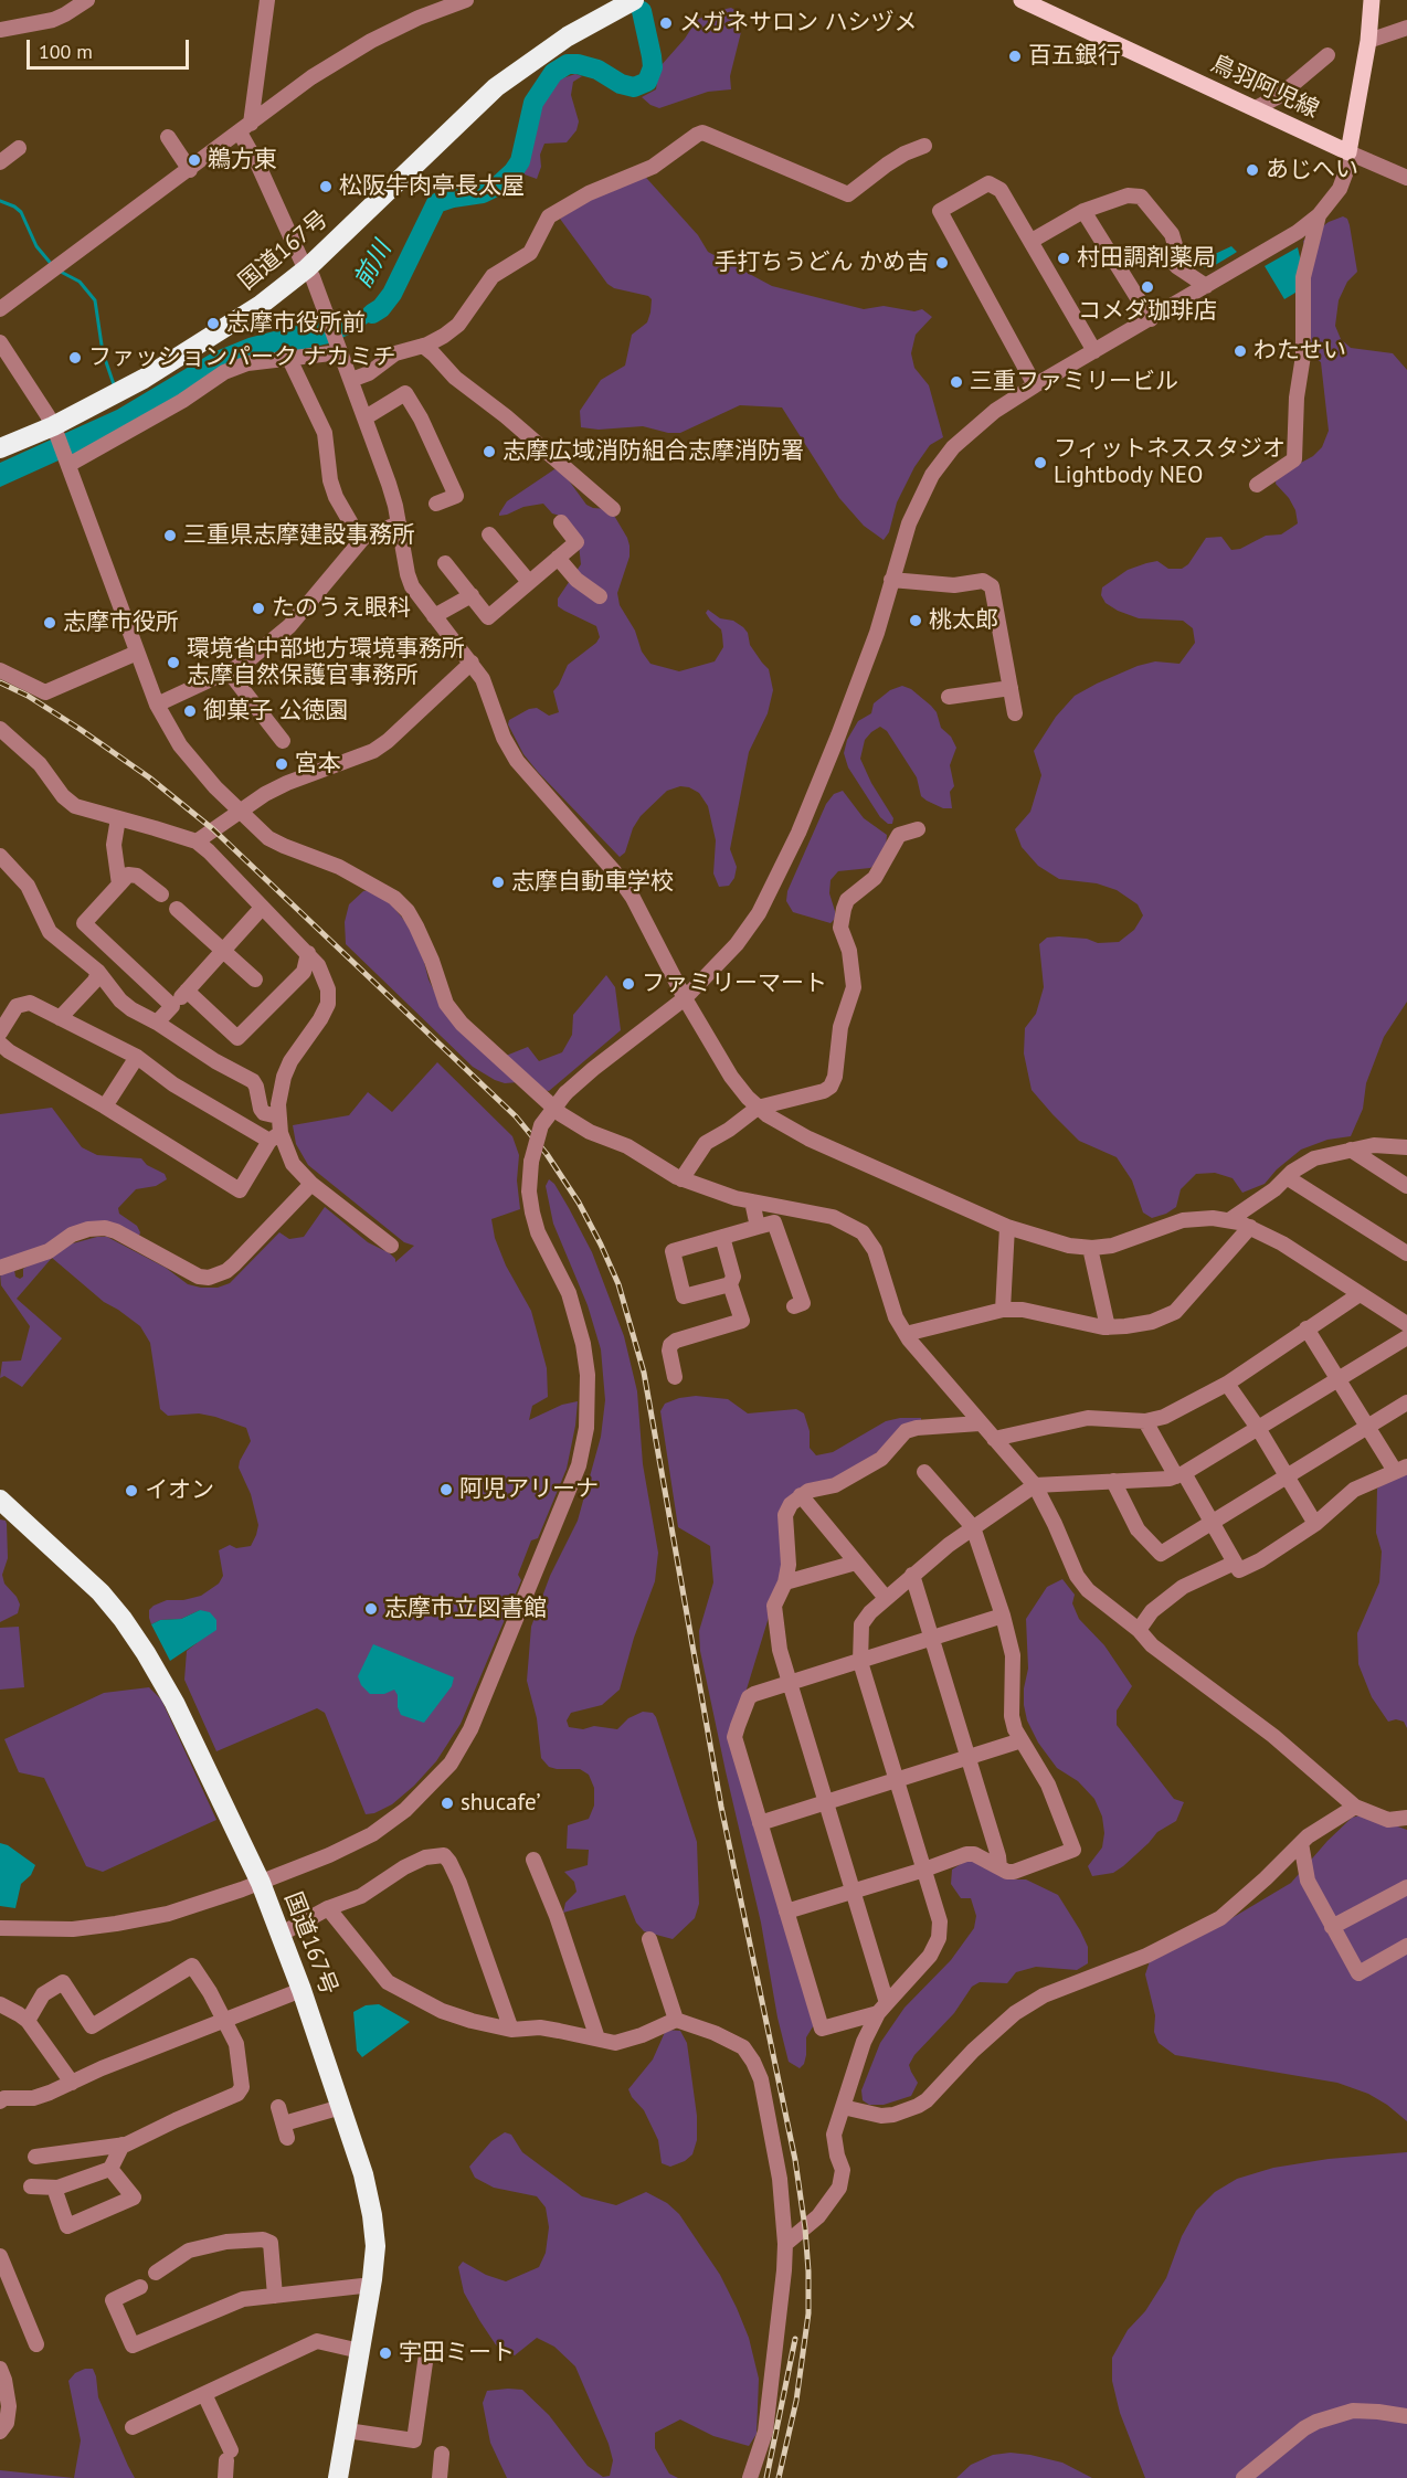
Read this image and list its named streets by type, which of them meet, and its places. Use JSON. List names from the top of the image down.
{
  "streets": {
    "highway": ["国道167号"],
    "main road": ["鳥羽阿児線"]
  },
  "water": ["前川"],
  "places": [
    "メガネサロン ハシヅメ",
    "百五銀行",
    "鵜方東",
    "あじへい",
    "松阪牛肉亭長太屋",
    "村田調剤薬局",
    "手打ちうどん かめ吉",
    "コメダ珈琲店",
    "志摩市役所前",
    "わたせい",
    "ファッションパーク ナカミチ",
    "三重ファミリービル",
    "志摩広域消防組合志摩消防署",
    "フィットネススタジオ Lightbody NEO",
    "三重県志摩建設事務所",
    "たのうえ眼科",
    "桃太郎",
    "志摩市役所",
    "環境省中部地方環境事務所 志摩自然保護官事務所",
    "御菓子 公徳園",
    "宮本",
    "志摩自動車学校",
    "ファミリーマート",
    "阿児アリーナ",
    "イオン",
    "志摩市立図書館",
    "shucafe’",
    "宇田ミート"
  ],
  "scale_bar": "100 m"
}
